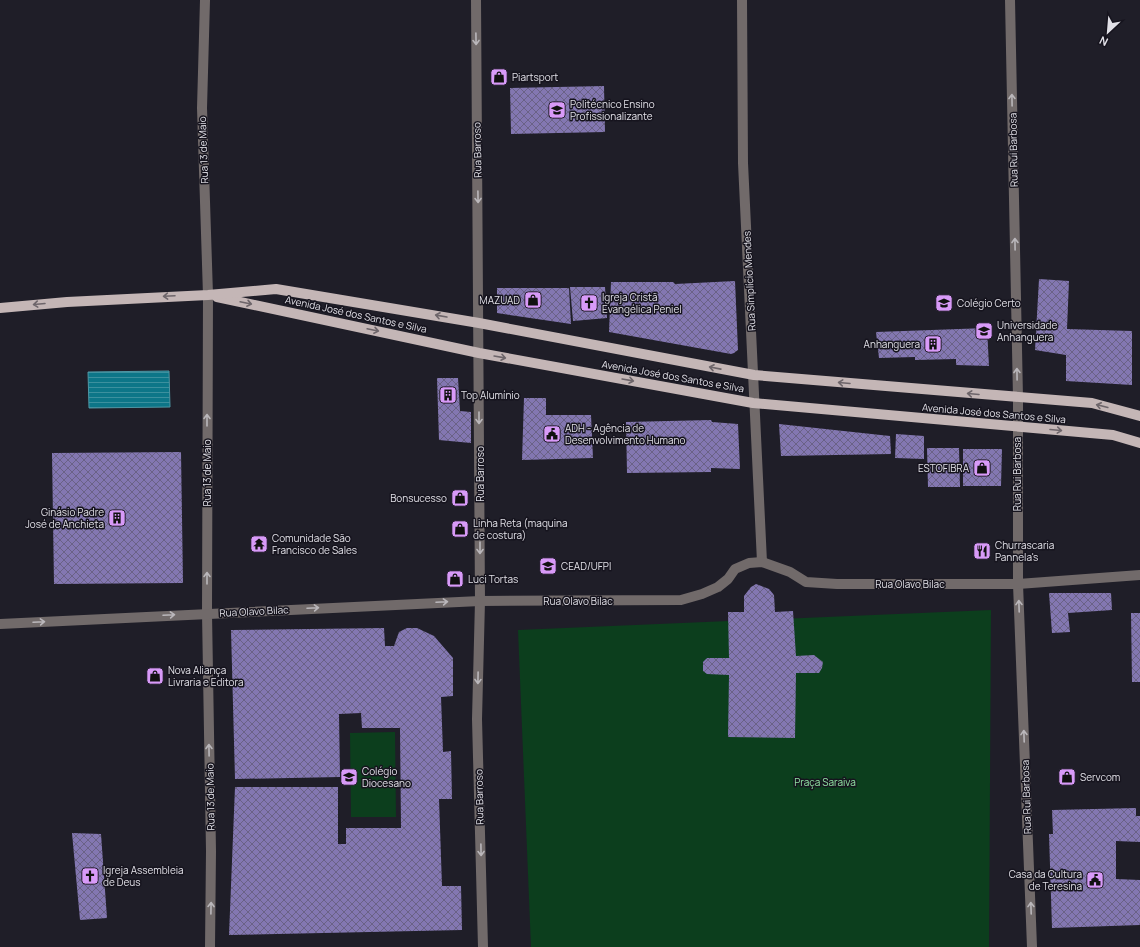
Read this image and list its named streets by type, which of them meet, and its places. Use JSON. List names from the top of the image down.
{
  "streets": {
    "main road": ["Avenida José dos Santos e Silva"],
    "street": [
      "Rua 13 de Maio",
      "Rua Barroso",
      "Rua Rui Barbosa",
      "Rua Simplício Mendes",
      "Rua Olavo Bilac"
    ]
  },
  "crossings": [
    ["Rua 13 de Maio", "Avenida José dos Santos e Silva"],
    ["Rua 13 de Maio", "Rua Olavo Bilac"],
    ["Rua Barroso", "Avenida José dos Santos e Silva"],
    ["Rua Barroso", "Rua Olavo Bilac"],
    ["Rua Rui Barbosa", "Avenida José dos Santos e Silva"],
    ["Rua Rui Barbosa", "Rua Olavo Bilac"],
    ["Rua Simplício Mendes", "Avenida José dos Santos e Silva"],
    ["Rua Simplício Mendes", "Rua Olavo Bilac"]
  ],
  "one_way": [
    "Rua 13 de Maio",
    "Rua Barroso",
    "Rua Rui Barbosa",
    "Rua Olavo Bilac"
  ],
  "parks": ["Praça Saraiva"],
  "places": {
    "shop": [
      "Piartsport",
      "MAZUAD",
      "ESTOFIBRA",
      "Bonsucesso",
      "Linha Reta (maquina de costura)",
      "Luci Tortas",
      "Nova Aliança Livraria e Editora",
      "Servcom"
    ],
    "school or university": [
      "Politécnico Ensino Profissionalizante",
      "Colégio Certo",
      "Universidade Anhanguera",
      "CEAD/UFPI",
      "Colégio Diocesano"
    ],
    "church": ["Igreja Cristã Evangélica Peniel", "Igreja Assembleia de Deus"],
    "building": ["Anhanguera", "Top Alumínio", "Ginásio Padre José de Anchieta"],
    "public building": ["ADH - Agência de Desenvolvimento Humano", "Casa da Cultura de Teresina"],
    "temple": ["Comunidade São Francisco de Sales"],
    "restaurant": ["Churrascaria Pannela's"]
  },
  "north": "bottom left"
}
